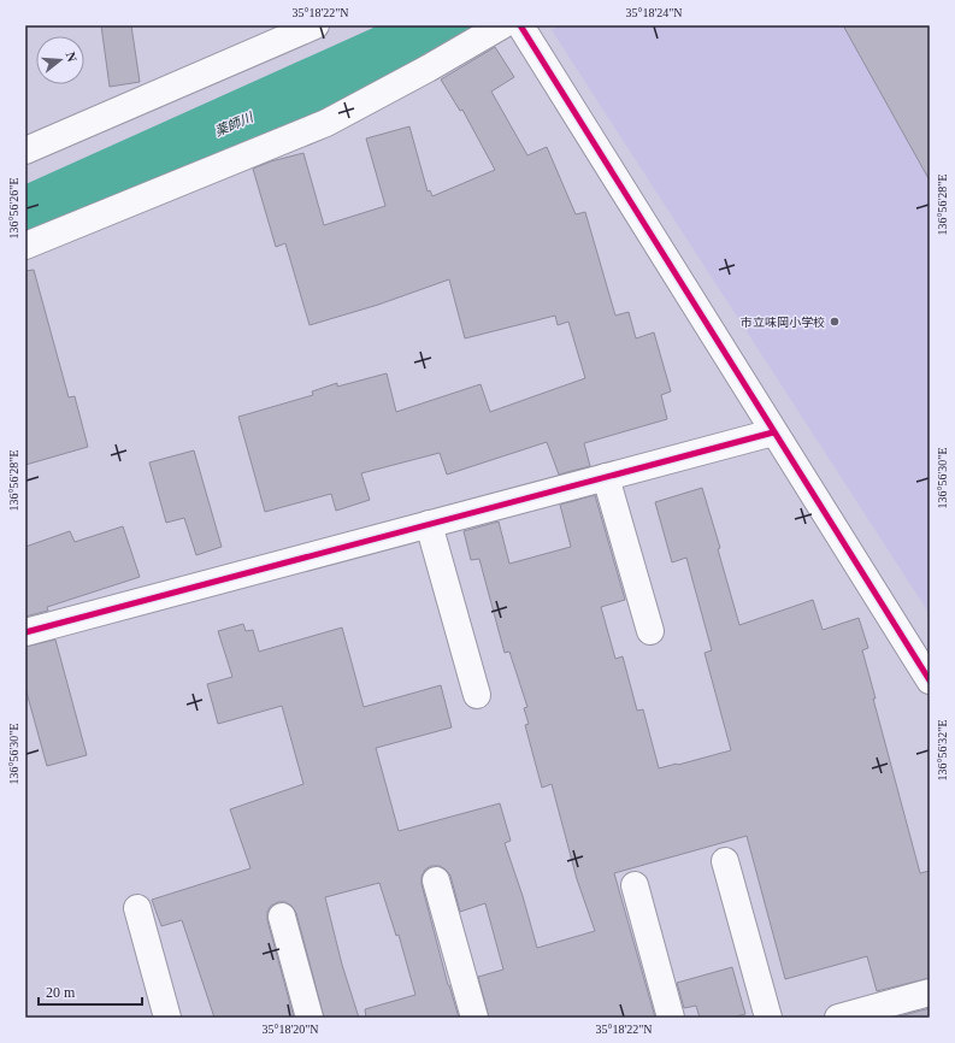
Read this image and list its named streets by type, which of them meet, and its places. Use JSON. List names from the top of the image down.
{
  "water": ["薬師川"],
  "places": ["市立味岡小学校"],
  "scale_bar": "20 m",
  "north": "right",
  "coordinates": [
    "35°18'22\"N",
    "35°18'24\"N",
    "136°56'28\"E",
    "136°56'26\"E",
    "136°56'30\"E",
    "136°56'32\"E",
    "35°18'20\"N"
  ]
}
